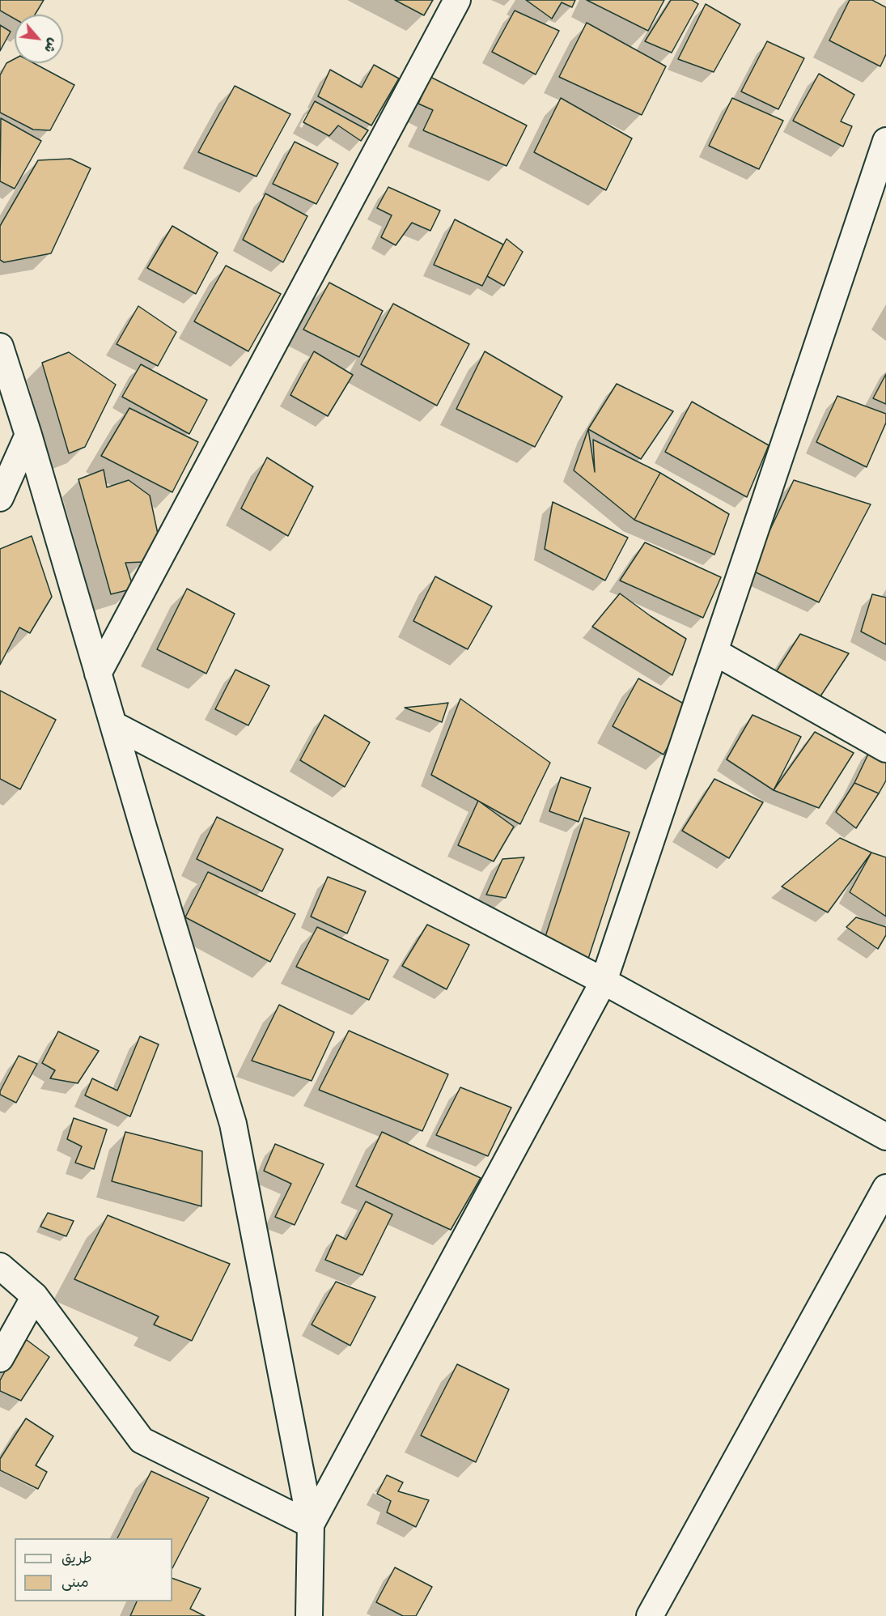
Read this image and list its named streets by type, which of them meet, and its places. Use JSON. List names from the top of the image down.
{
  "legend": ["طريق", "مبنى"],
  "north": "bottom right"
}
